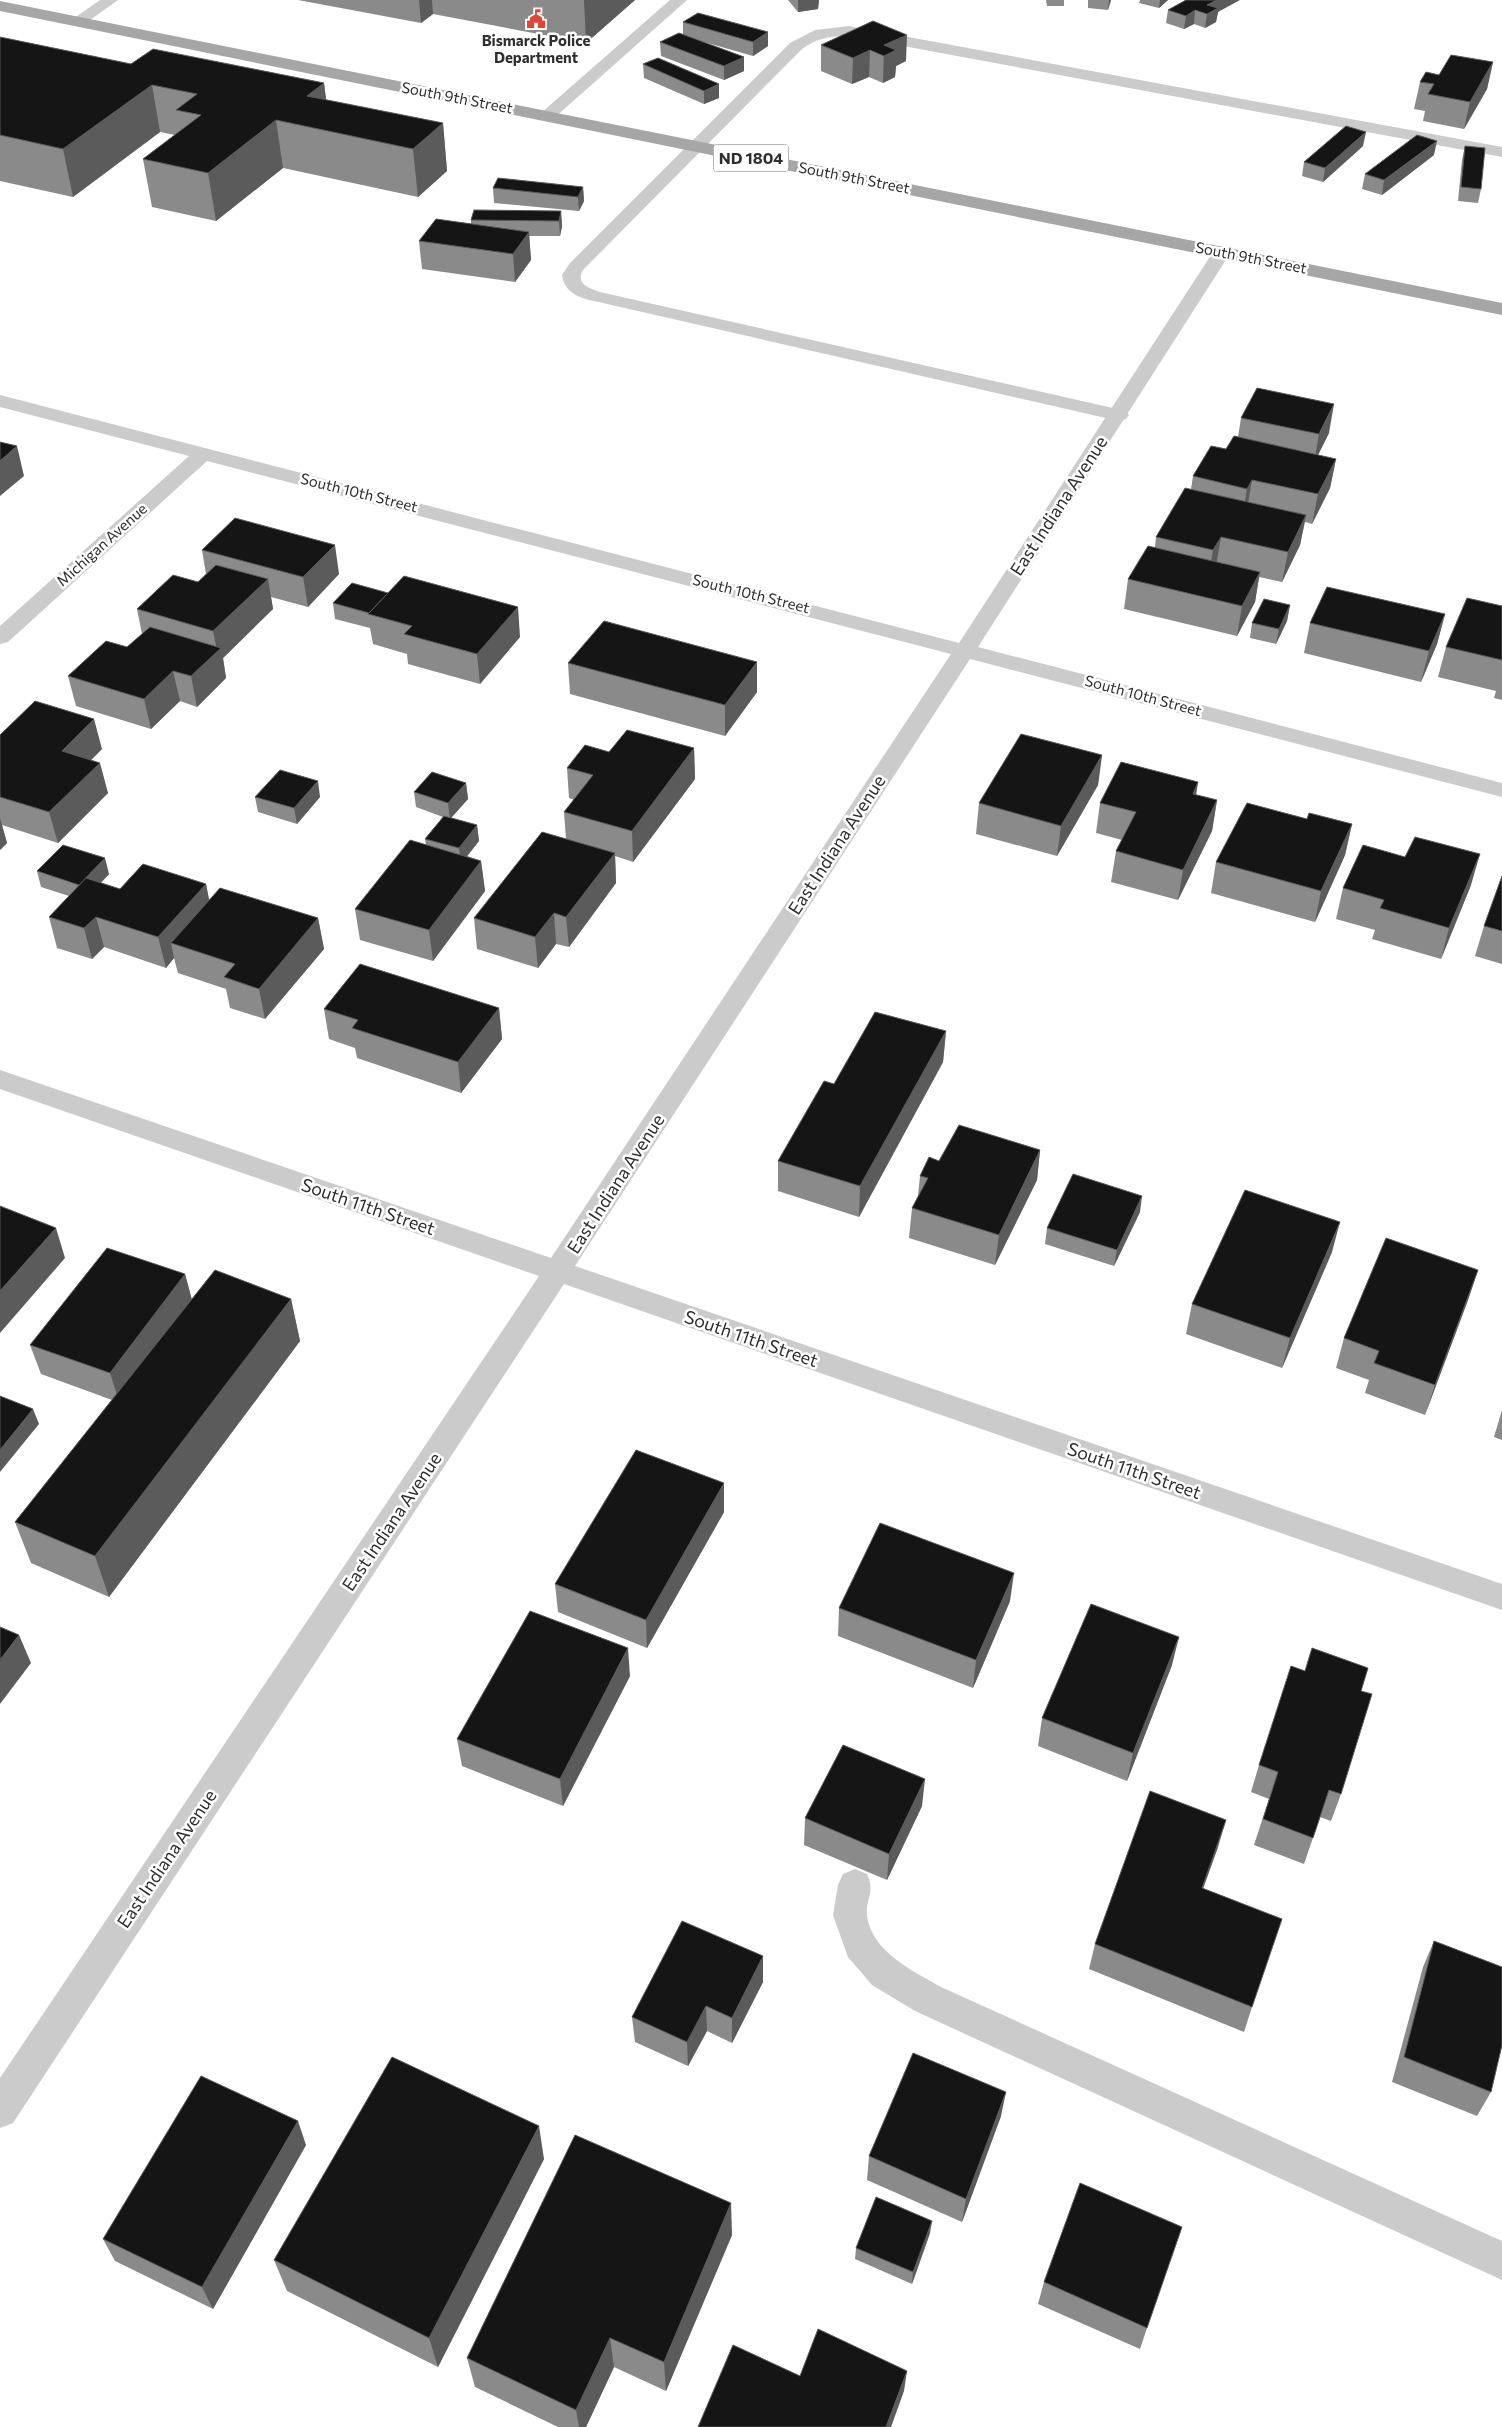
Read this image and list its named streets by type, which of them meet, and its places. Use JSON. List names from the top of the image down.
{
  "streets": {
    "main road": ["South 9th Street", "ND 1804"],
    "street": [
      "South 10th Street",
      "East Indiana Avenue",
      "Michigan Avenue",
      "South 11th Street"
    ]
  },
  "crossings": [
    ["South 9th Street", "East Indiana Avenue"],
    ["South 10th Street", "East Indiana Avenue"],
    ["South 10th Street", "Michigan Avenue"],
    ["East Indiana Avenue", "South 11th Street"]
  ],
  "places": {
    "public building": ["Bismarck Police Department"]
  }
}
